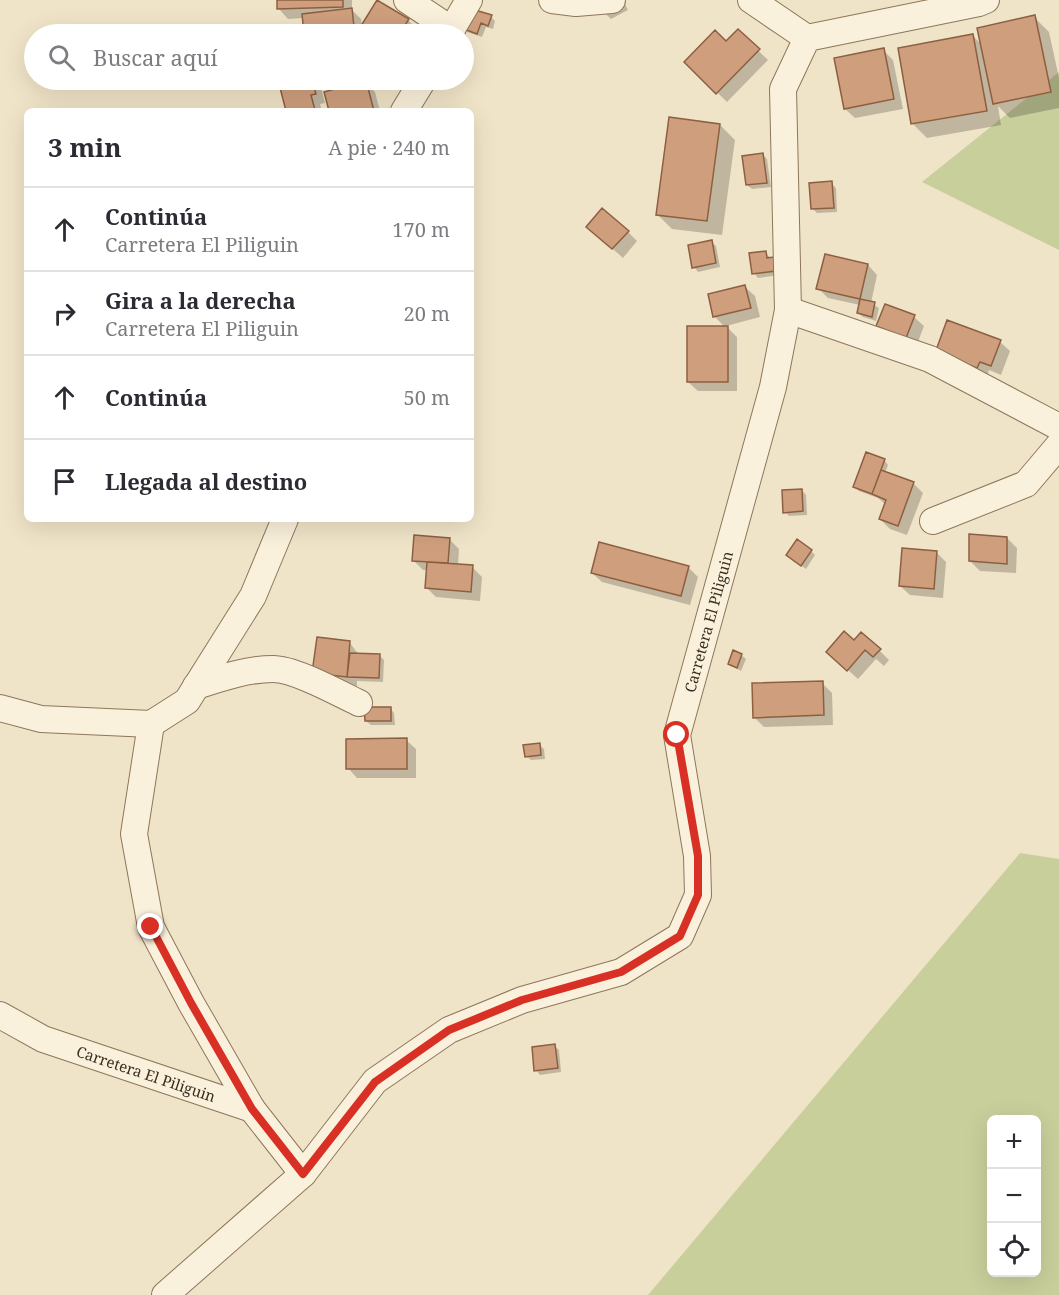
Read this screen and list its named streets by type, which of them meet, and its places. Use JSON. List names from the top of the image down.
{
  "streets": {
    "street": ["Carretera El Piliguin"]
  },
  "page": {
    "search": "Buscar aquí",
    "heading": ["3 min", "A pie · 240 m"],
    "list": [
      ["Continúa", "Carretera El Piliguin", "170 m"],
      ["Gira a la derecha", "Carretera El Piliguin", "20 m"],
      ["Continúa", "50 m"],
      "Llegada al destino"
    ],
    "map_buttons": ["+", "−"]
  }
}
